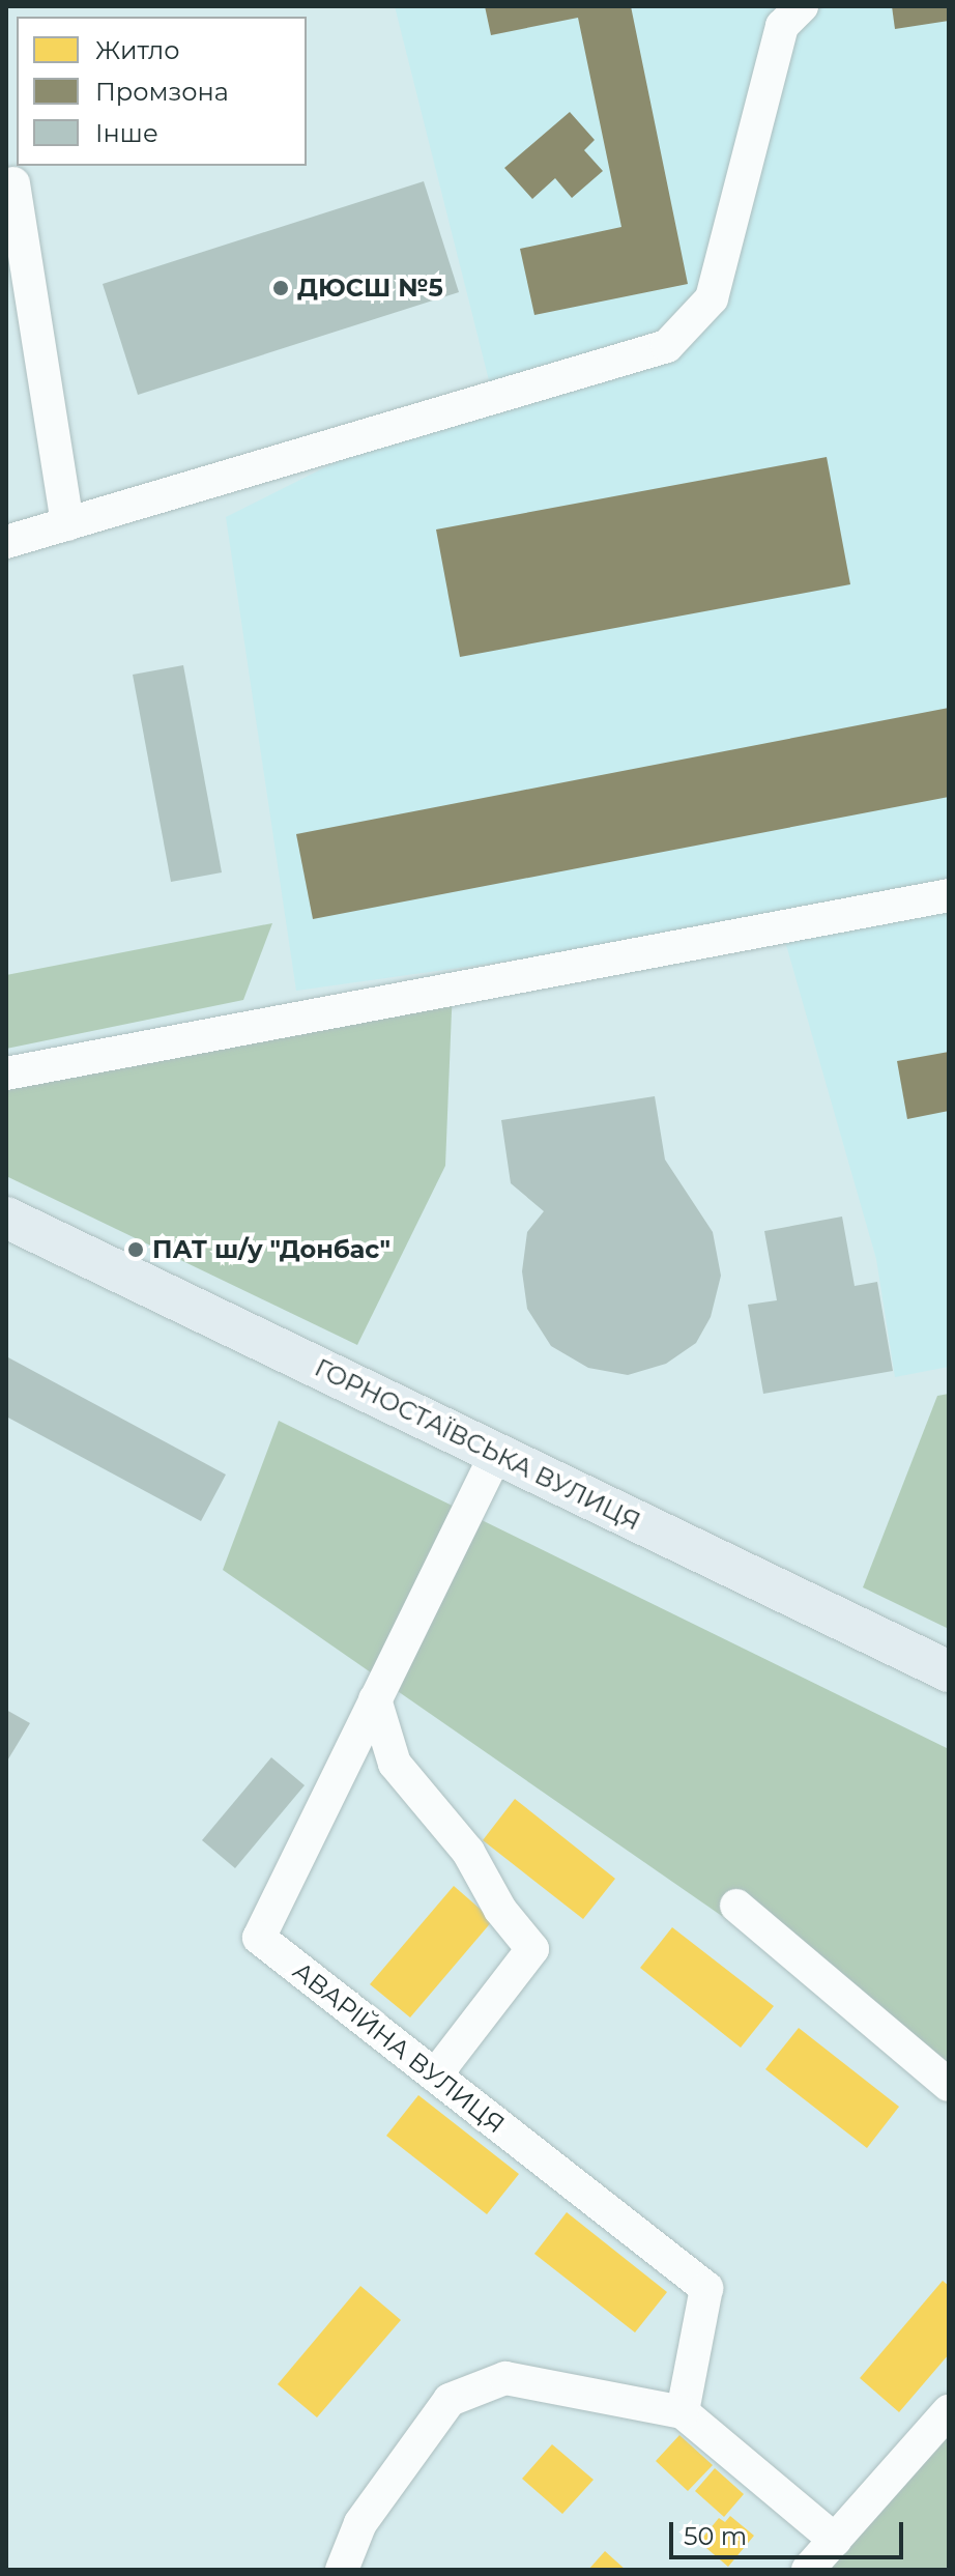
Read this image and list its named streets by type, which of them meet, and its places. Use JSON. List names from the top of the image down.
{
  "streets": {
    "main road": ["ГОРНОСТАЇВСЬКА ВУЛИЦЯ"],
    "street": ["АВАРІЙНА ВУЛИЦЯ"]
  },
  "crossings": [
    ["ГОРНОСТАЇВСЬКА ВУЛИЦЯ", "АВАРІЙНА ВУЛИЦЯ"]
  ],
  "places": ["ДЮСШ №5", "ПАТ ш/у \"Донбас\""],
  "legend": ["Житло", "Промзона", "Інше"],
  "scale_bar": "50 m"
}
